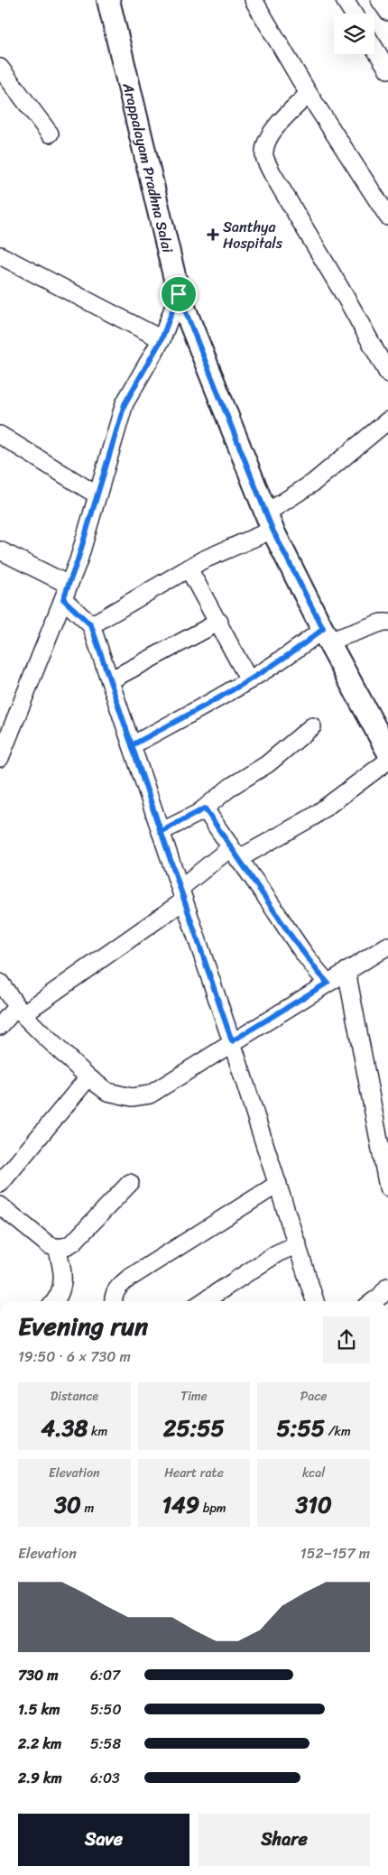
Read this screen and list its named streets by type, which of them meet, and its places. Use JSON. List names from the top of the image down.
{
  "streets": {
    "main road": ["Arappalayam Pradhna Salai"]
  },
  "places": {
    "health": ["Santhya Hospitals"]
  },
  "page": {
    "heading": ["Evening run", "19:50 · 6 × 730 m"],
    "stats": [
      ["Distance", "4.38 km"],
      ["Time", "25:55"],
      ["Pace", "5:55 /km"],
      ["Elevation", "30 m"],
      ["Heart rate", "149 bpm"],
      ["kcal", "310"]
    ],
    "chart": ["Elevation", "152–157 m"],
    "list": [
      {
        "name": "730 m",
        "note": "6:07"
      },
      {
        "name": "1.5 km",
        "note": "5:50"
      },
      {
        "name": "2.2 km",
        "note": "5:58"
      },
      {
        "name": "2.9 km",
        "note": "6:03"
      }
    ],
    "buttons": ["Save", "Share"]
  }
}
